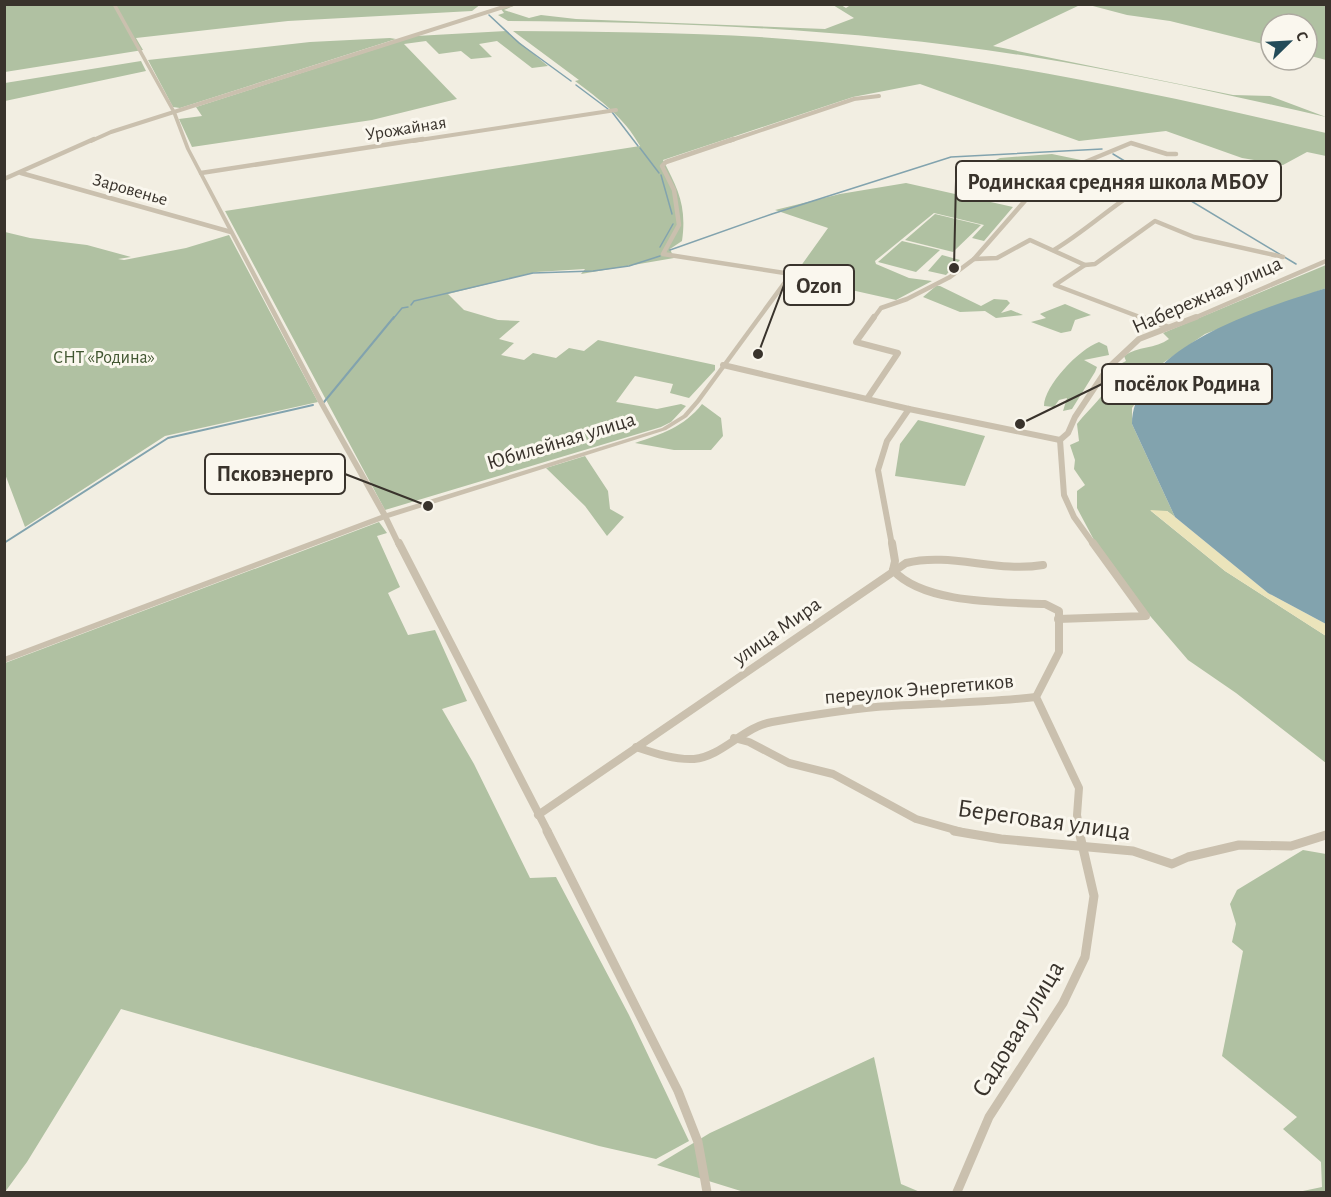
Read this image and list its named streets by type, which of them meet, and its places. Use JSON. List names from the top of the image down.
{
  "streets": {
    "street": [
      "Урожайная",
      "Заровенье",
      "Набережная улица",
      "Юбилейная улица",
      "улица Мира",
      "переулок Энергетиков",
      "Береговая улица",
      "Садовая улица"
    ]
  },
  "crossings": [
    ["улица Мира", "переулок Энергетиков"],
    ["переулок Энергетиков", "Береговая улица"],
    ["переулок Энергетиков", "Садовая улица"],
    ["Береговая улица", "Садовая улица"]
  ],
  "parks": ["СНТ «Родина»"],
  "places": [
    "Родинская средняя школа МБОУ",
    "Ozon",
    "посёлок Родина",
    "Псковэнерго"
  ],
  "north": "top right"
}
